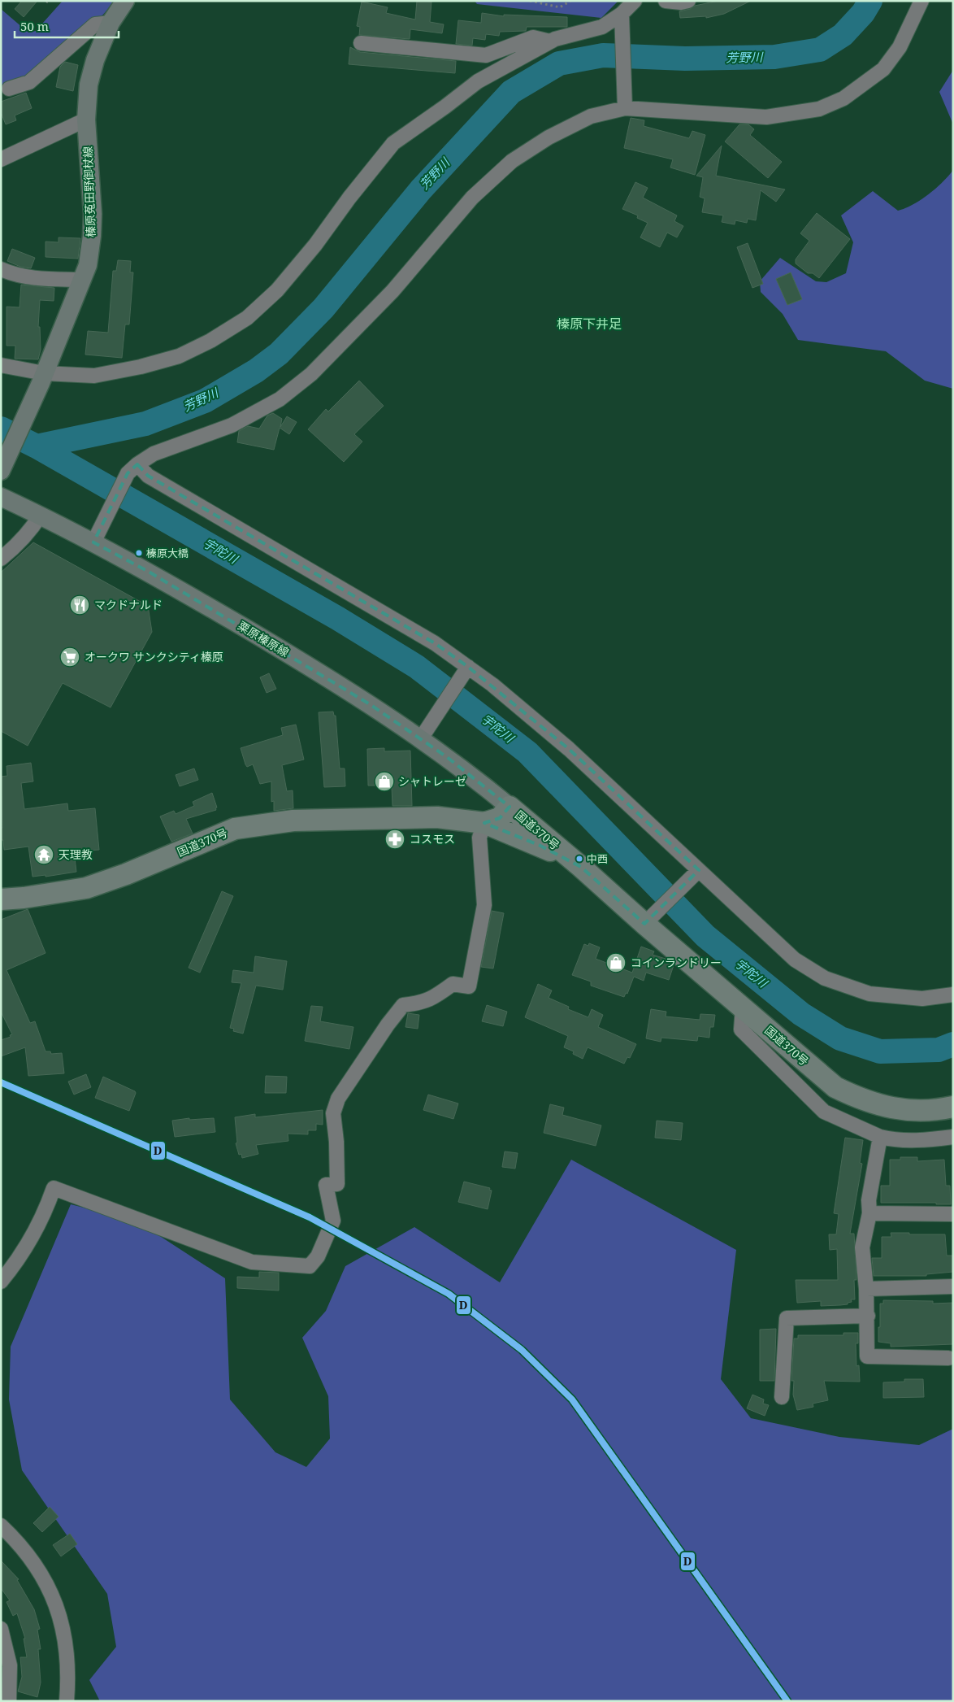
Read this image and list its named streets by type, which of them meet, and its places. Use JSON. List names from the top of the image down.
{
  "streets": {
    "highway": ["国道370号"],
    "main road": ["榛原菟田野御杖線", "粟原榛原線"]
  },
  "crossings": [
    ["粟原榛原線", "国道370号"]
  ],
  "districts": ["榛原下井足"],
  "water": ["芳野川", "宇陀川"],
  "places": {
    "other": ["榛原大橋", "中西"],
    "restaurant": ["マクドナルド"],
    "supermarket": ["オークワ サンクシティ榛原"],
    "shop": ["シャトレーゼ", "コインランドリー"],
    "pharmacy": ["コスモス"],
    "temple": ["天理教"]
  },
  "lines": ["transit line D"],
  "scale_bar": "50 m"
}
